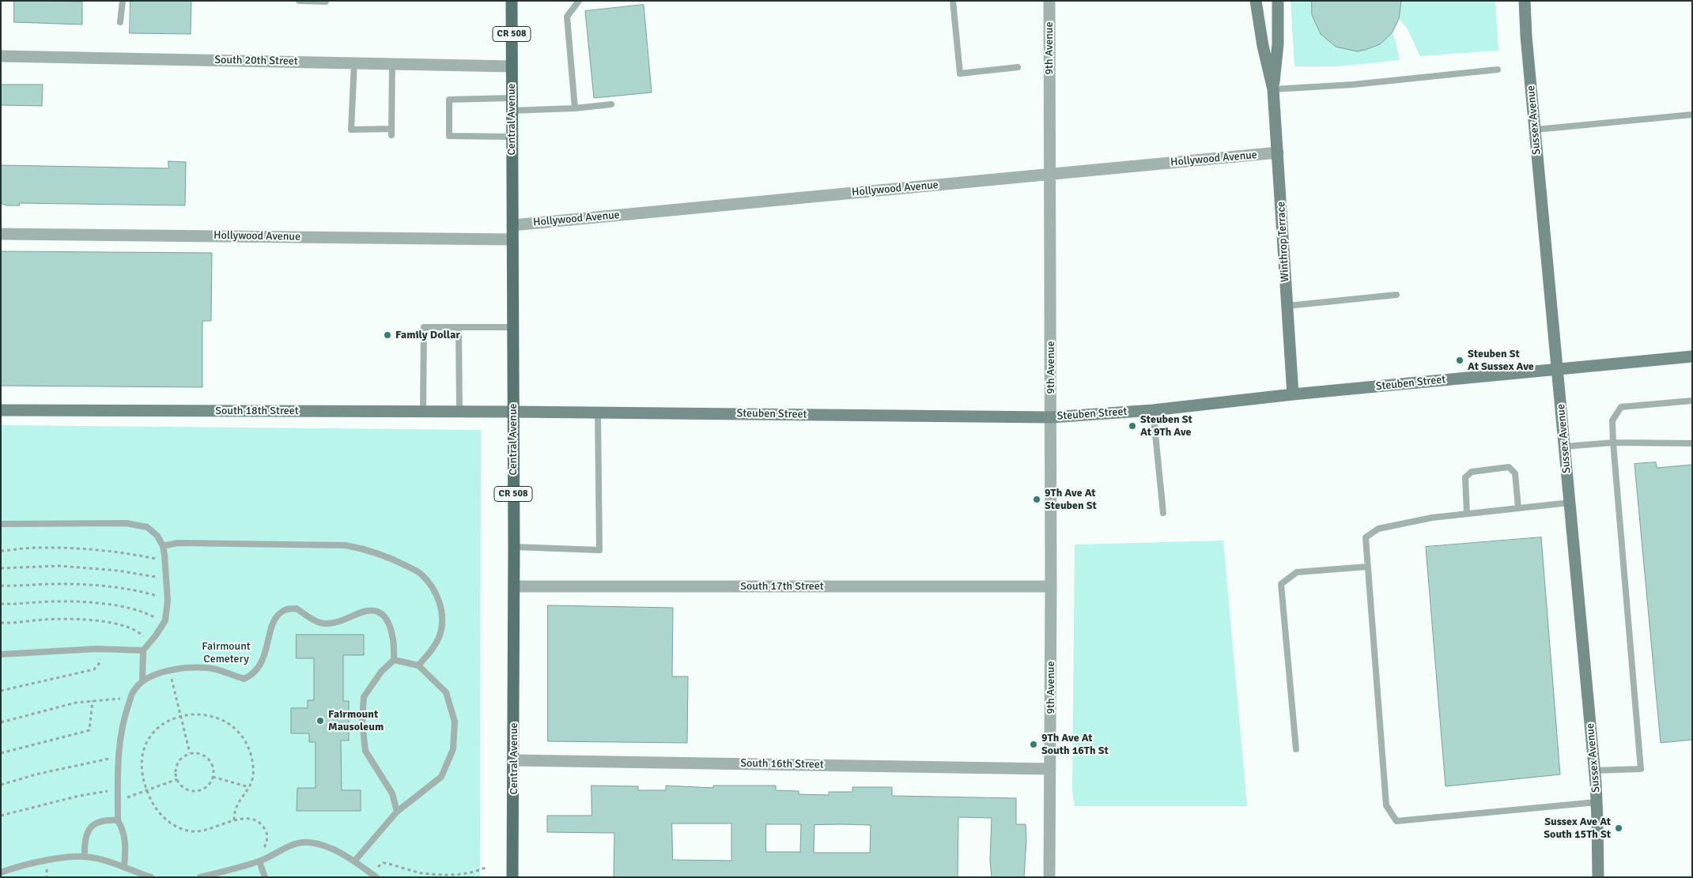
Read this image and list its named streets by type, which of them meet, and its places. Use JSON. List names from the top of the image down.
{
  "streets": {
    "main road": [
      "CR 508",
      "Central Avenue",
      "Sussex Avenue",
      "Winthrop Terrace",
      "Steuben Street",
      "South 18th Street"
    ],
    "street": [
      "9th Avenue",
      "South 20th Street",
      "Hollywood Avenue",
      "South 17th Street",
      "South 16th Street"
    ]
  },
  "crossings": [
    ["9th Avenue", "Hollywood Avenue"],
    ["9th Avenue", "Steuben Street"],
    ["9th Avenue", "South 17th Street"],
    ["9th Avenue", "South 16th Street"],
    ["South 20th Street", "Central Avenue"],
    ["Central Avenue", "Hollywood Avenue"],
    ["Central Avenue", "Steuben Street"],
    ["Central Avenue", "South 18th Street"],
    ["Central Avenue", "South 17th Street"],
    ["Central Avenue", "South 16th Street"],
    ["Sussex Avenue", "Steuben Street"],
    ["Hollywood Avenue", "Winthrop Terrace"],
    ["Winthrop Terrace", "Steuben Street"],
    ["Steuben Street", "South 18th Street"]
  ],
  "parks": ["Fairmount Cemetery"],
  "places": [
    "Family Dollar",
    "Steuben St At Sussex Ave",
    "Steuben St At 9Th Ave",
    "9Th Ave At Steuben St",
    "Fairmount Mausoleum",
    "9Th Ave At South 16Th St",
    "Sussex Ave At South 15Th St"
  ]
}
